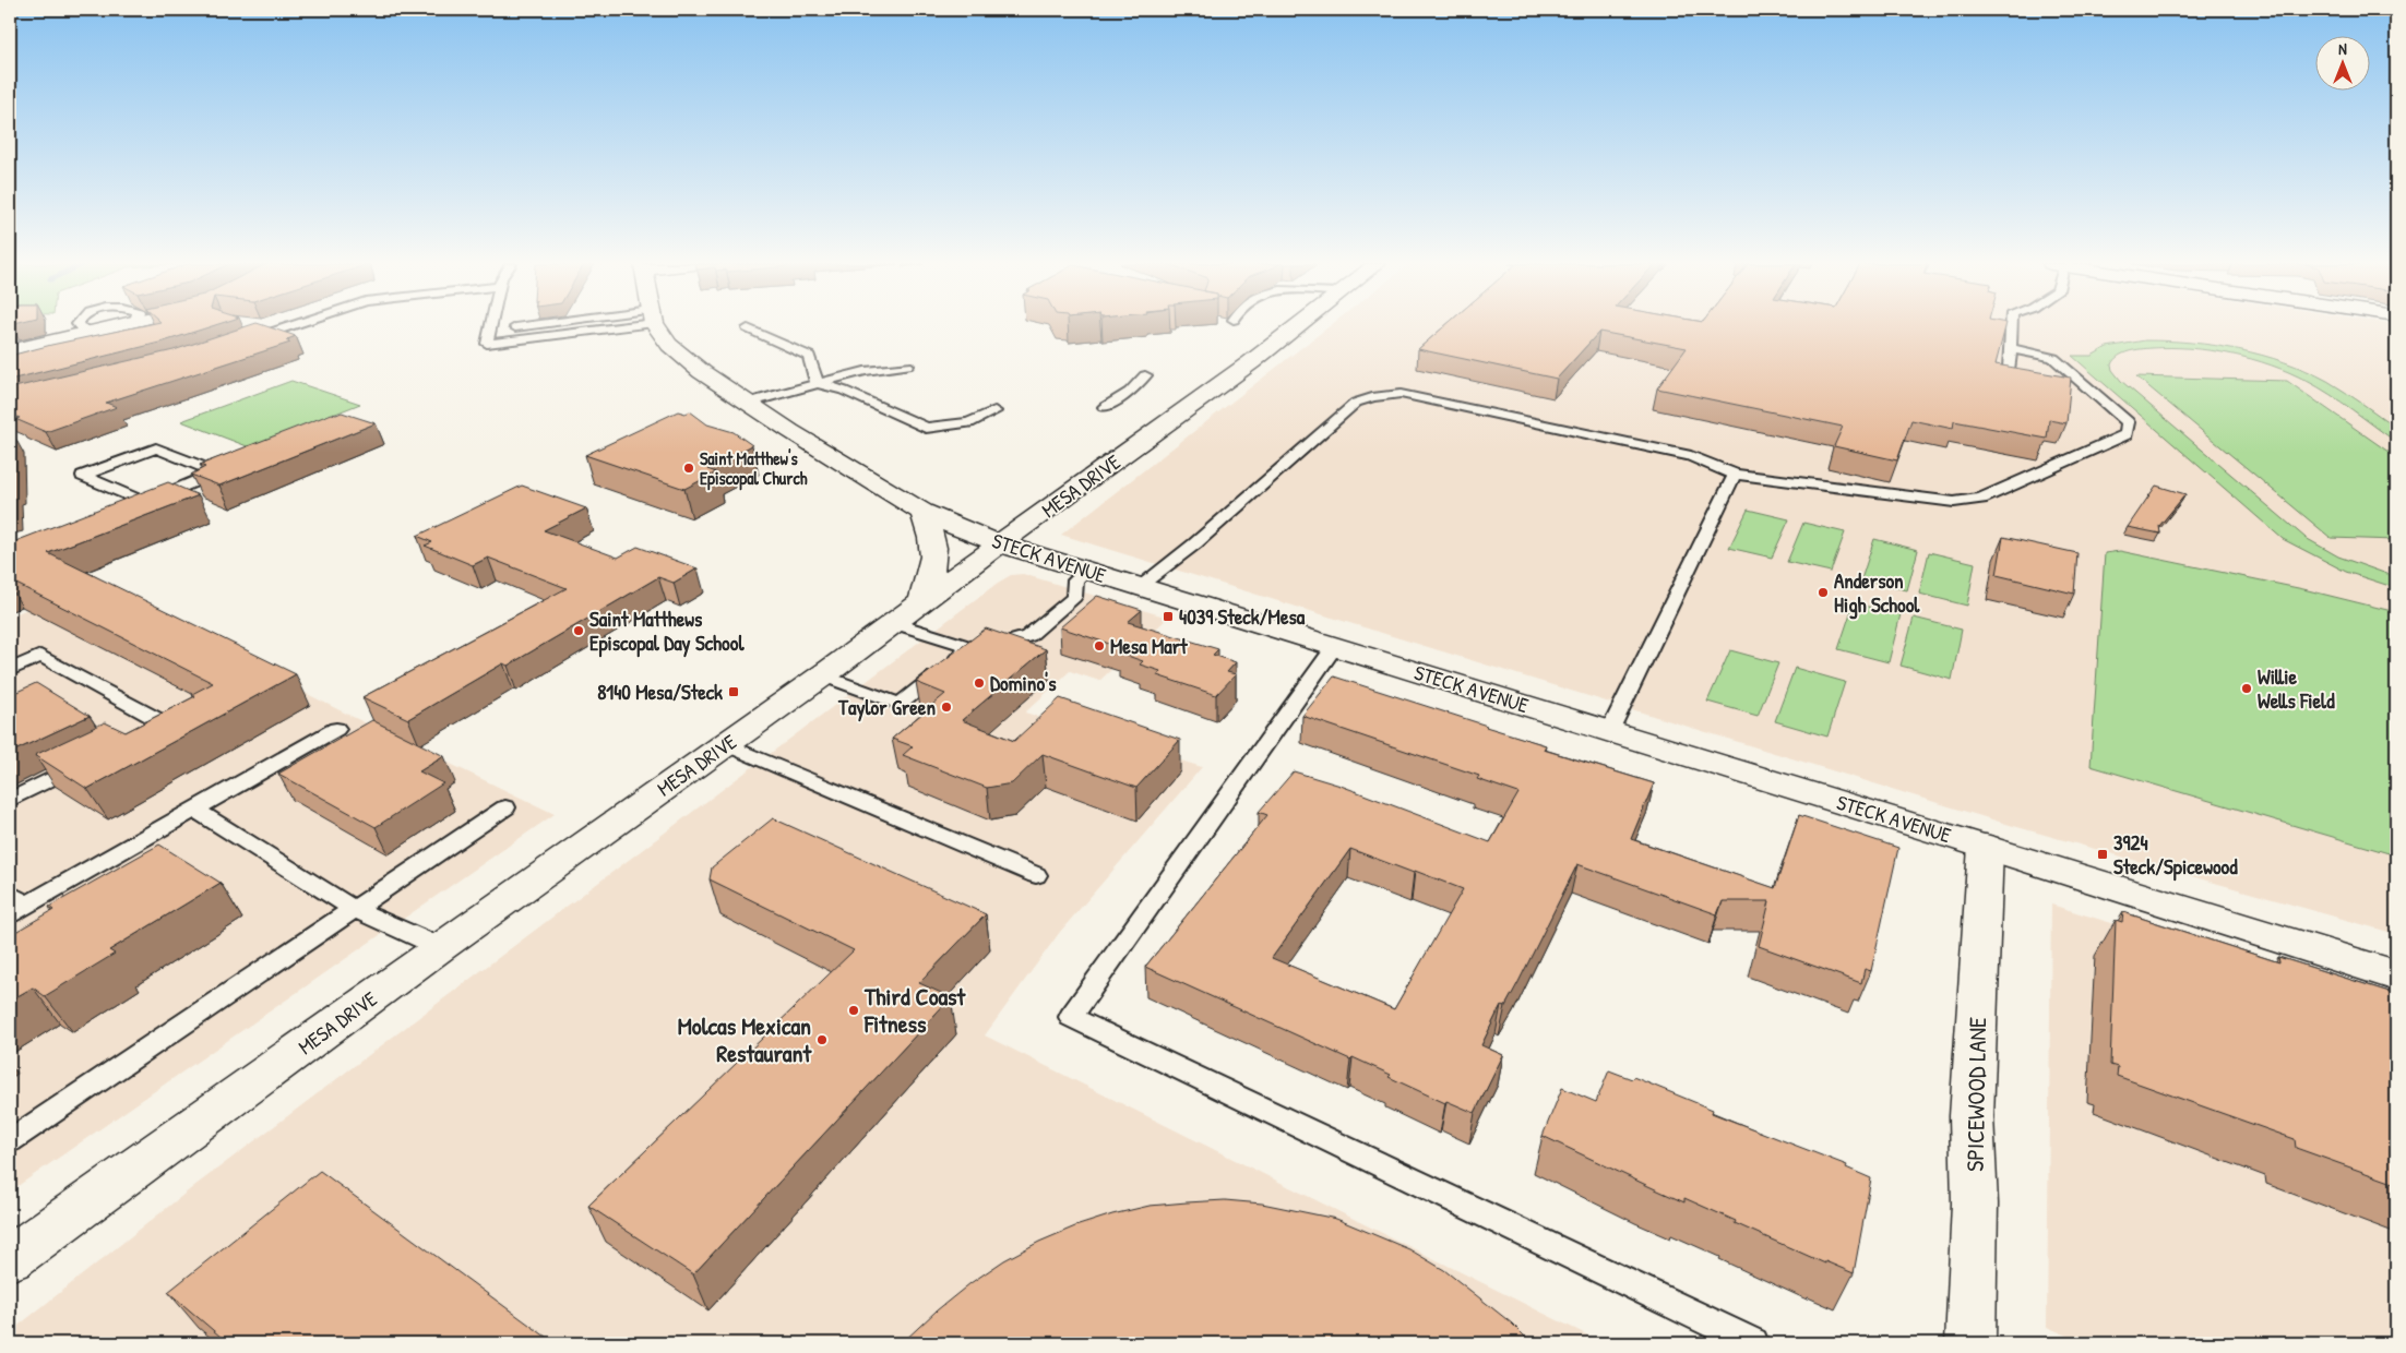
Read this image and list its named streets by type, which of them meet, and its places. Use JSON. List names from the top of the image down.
{
  "streets": {
    "street": ["MESA DRIVE", "STECK AVENUE", "SPICEWOOD LANE"]
  },
  "crossings": [
    ["MESA DRIVE", "STECK AVENUE"],
    ["STECK AVENUE", "SPICEWOOD LANE"]
  ],
  "places": {
    "other": [
      "Saint Matthew's Episcopal Church",
      "Anderson High School",
      "Saint Matthews Episcopal Day School",
      "Mesa Mart",
      "Domino's",
      "Willie Wells Field",
      "Taylor Green",
      "Third Coast Fitness",
      "Molcas Mexican Restaurant"
    ],
    "transit": ["4039 Steck/Mesa", "8140 Mesa/Steck", "3924 Steck/Spicewood"]
  },
  "north": "top"
}
